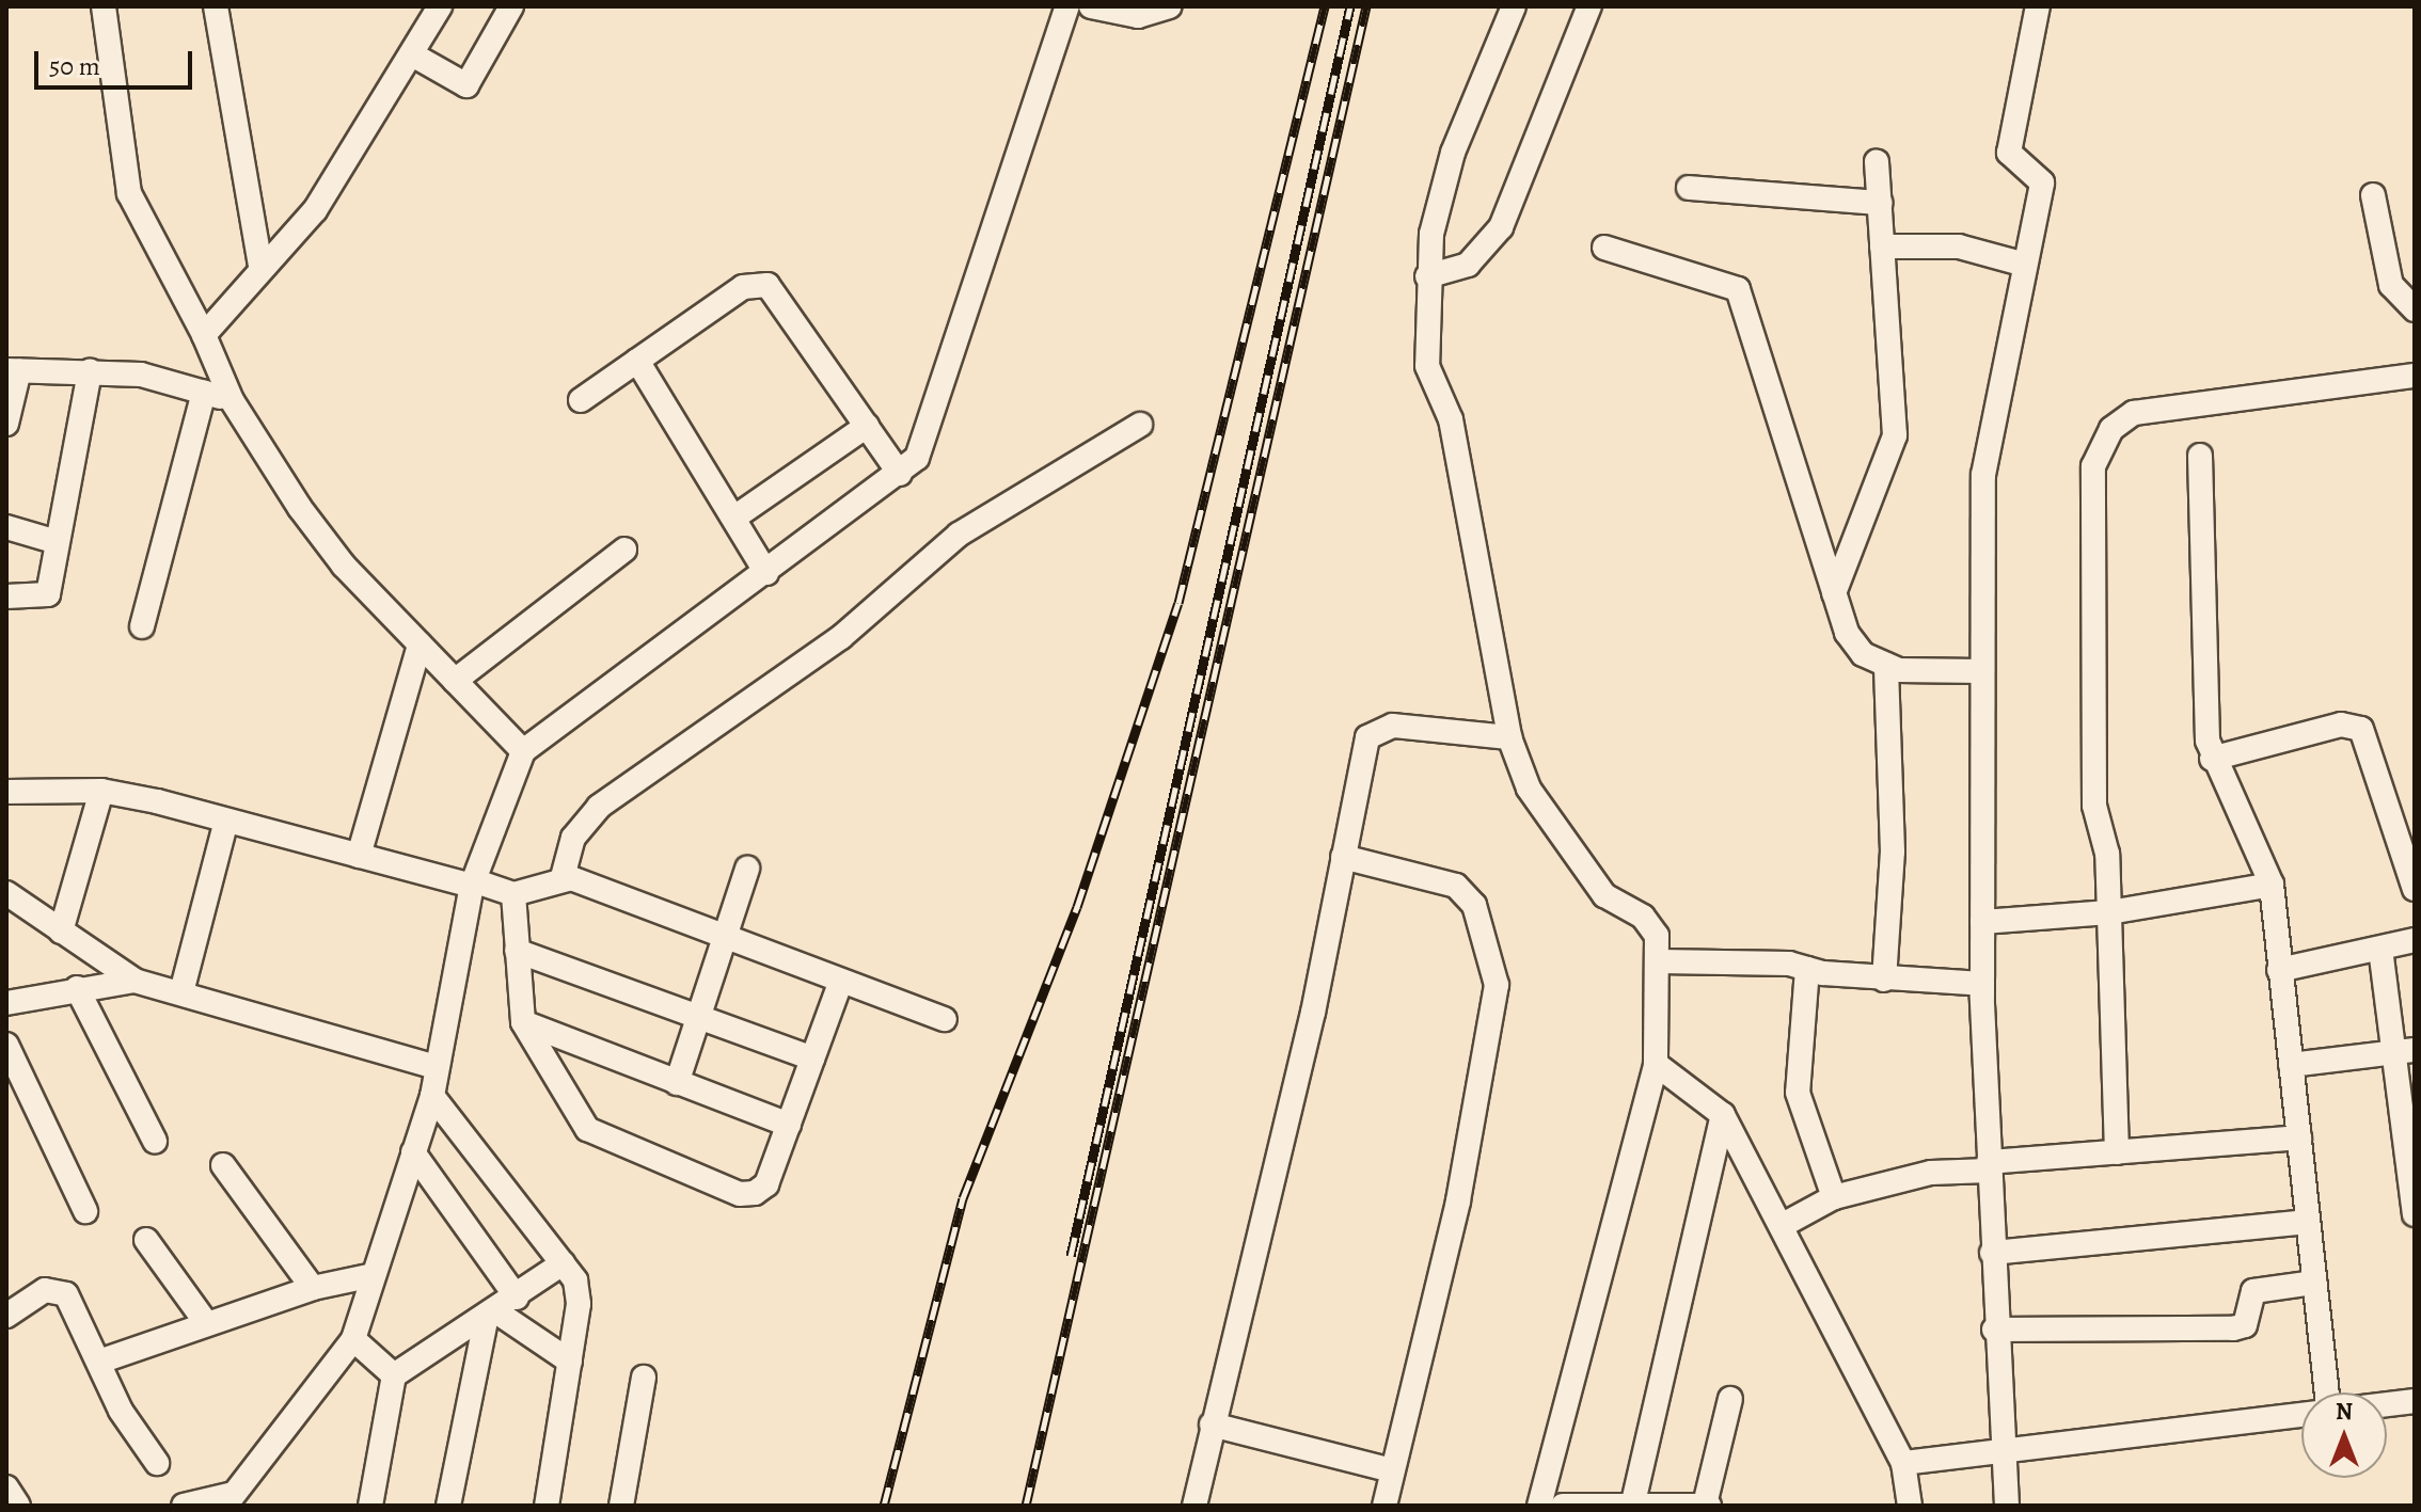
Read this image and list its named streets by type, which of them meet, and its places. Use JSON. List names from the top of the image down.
{
  "scale_bar": "50 m",
  "north": "top"
}
